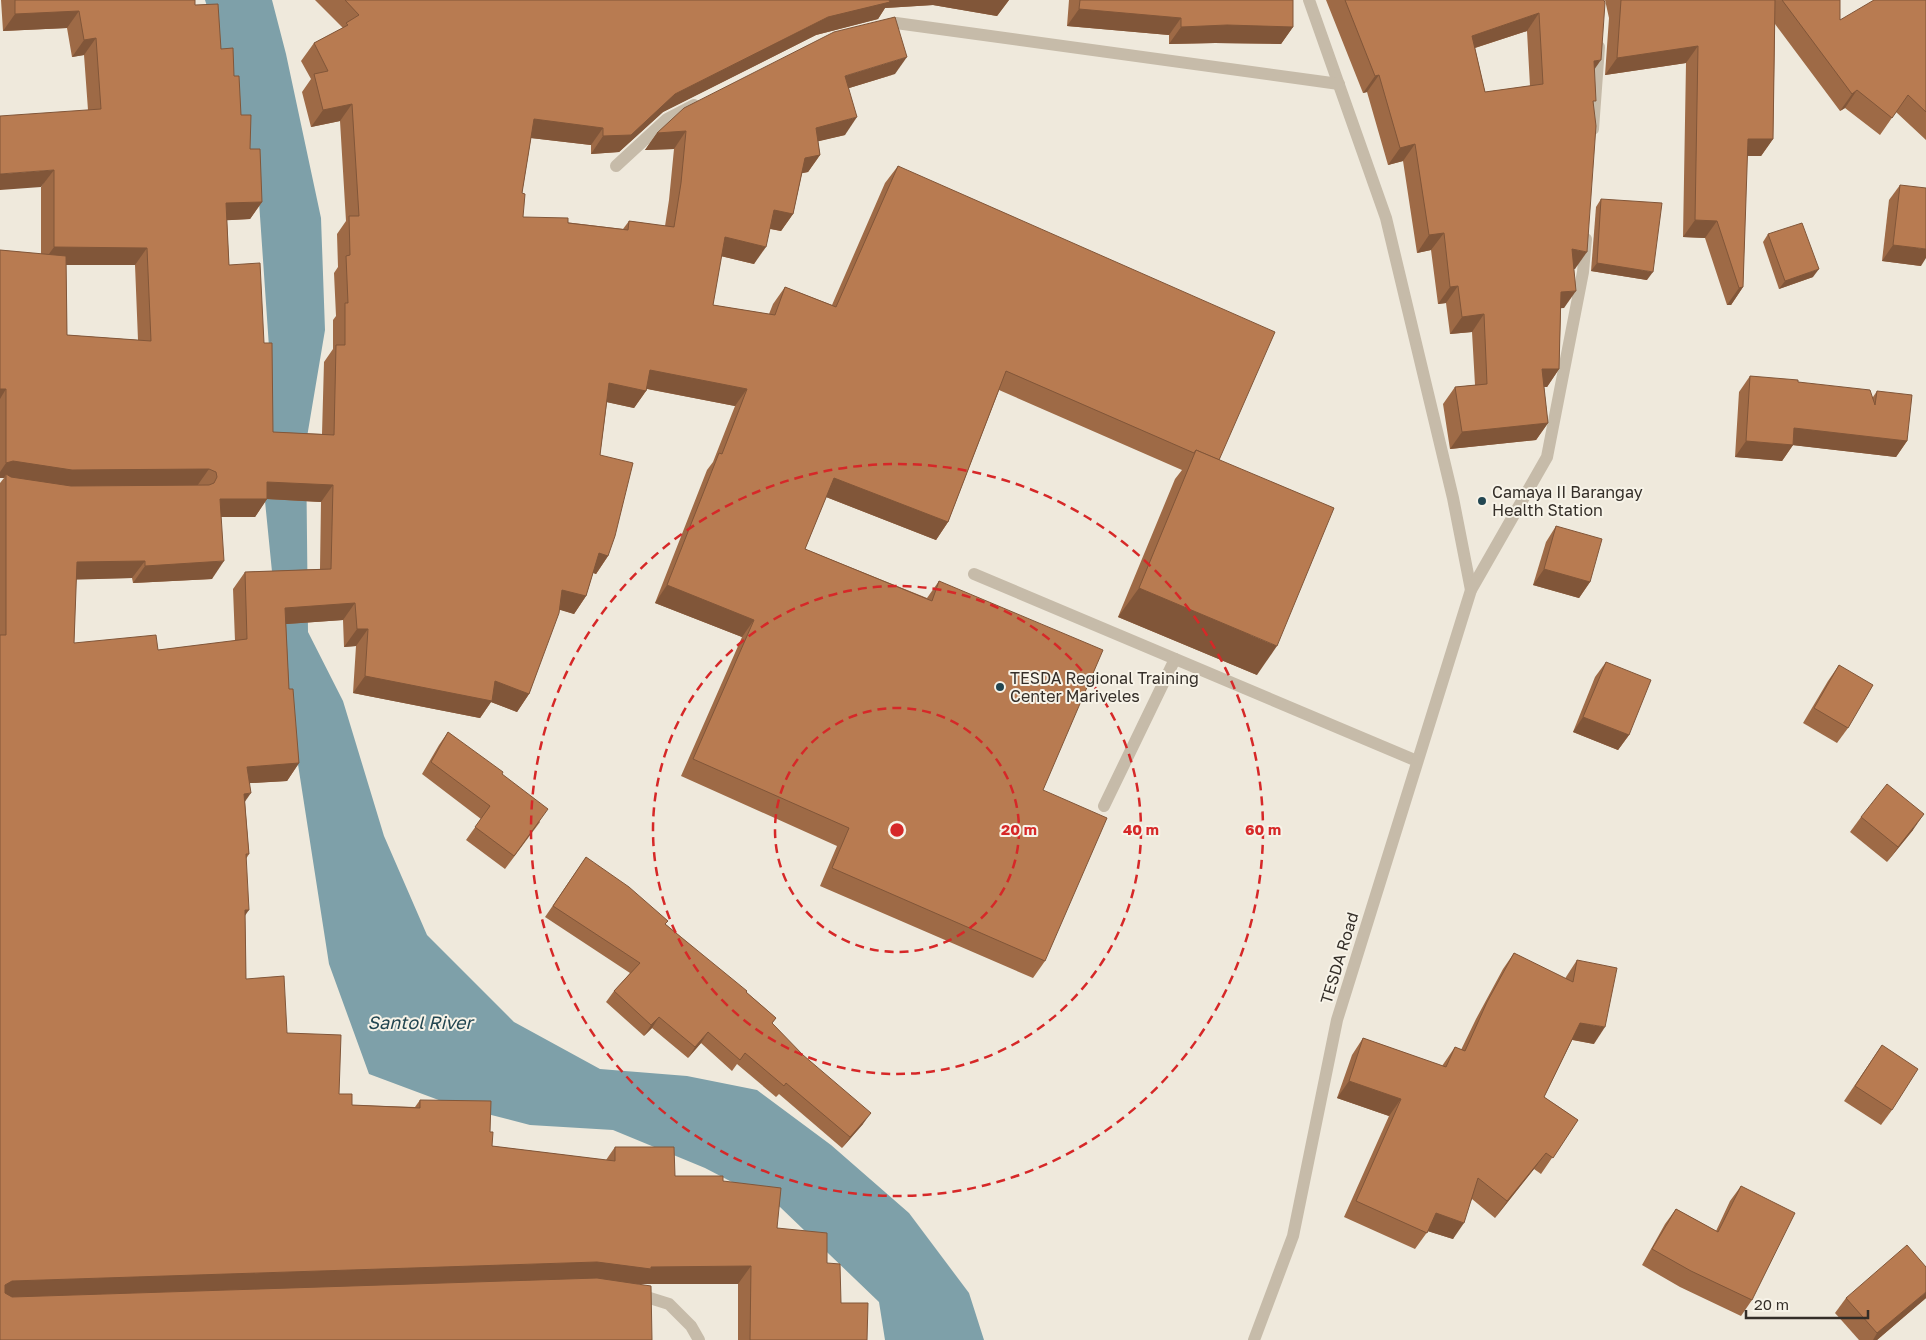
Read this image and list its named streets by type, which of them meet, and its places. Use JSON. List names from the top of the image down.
{
  "streets": {
    "street": ["TESDA Road"]
  },
  "water": ["Santol River"],
  "places": ["Camaya II Barangay Health Station", "TESDA Regional Training Center Mariveles"],
  "scale_bar": "20 m",
  "rings": ["20 m", "40 m", "60 m"]
}
